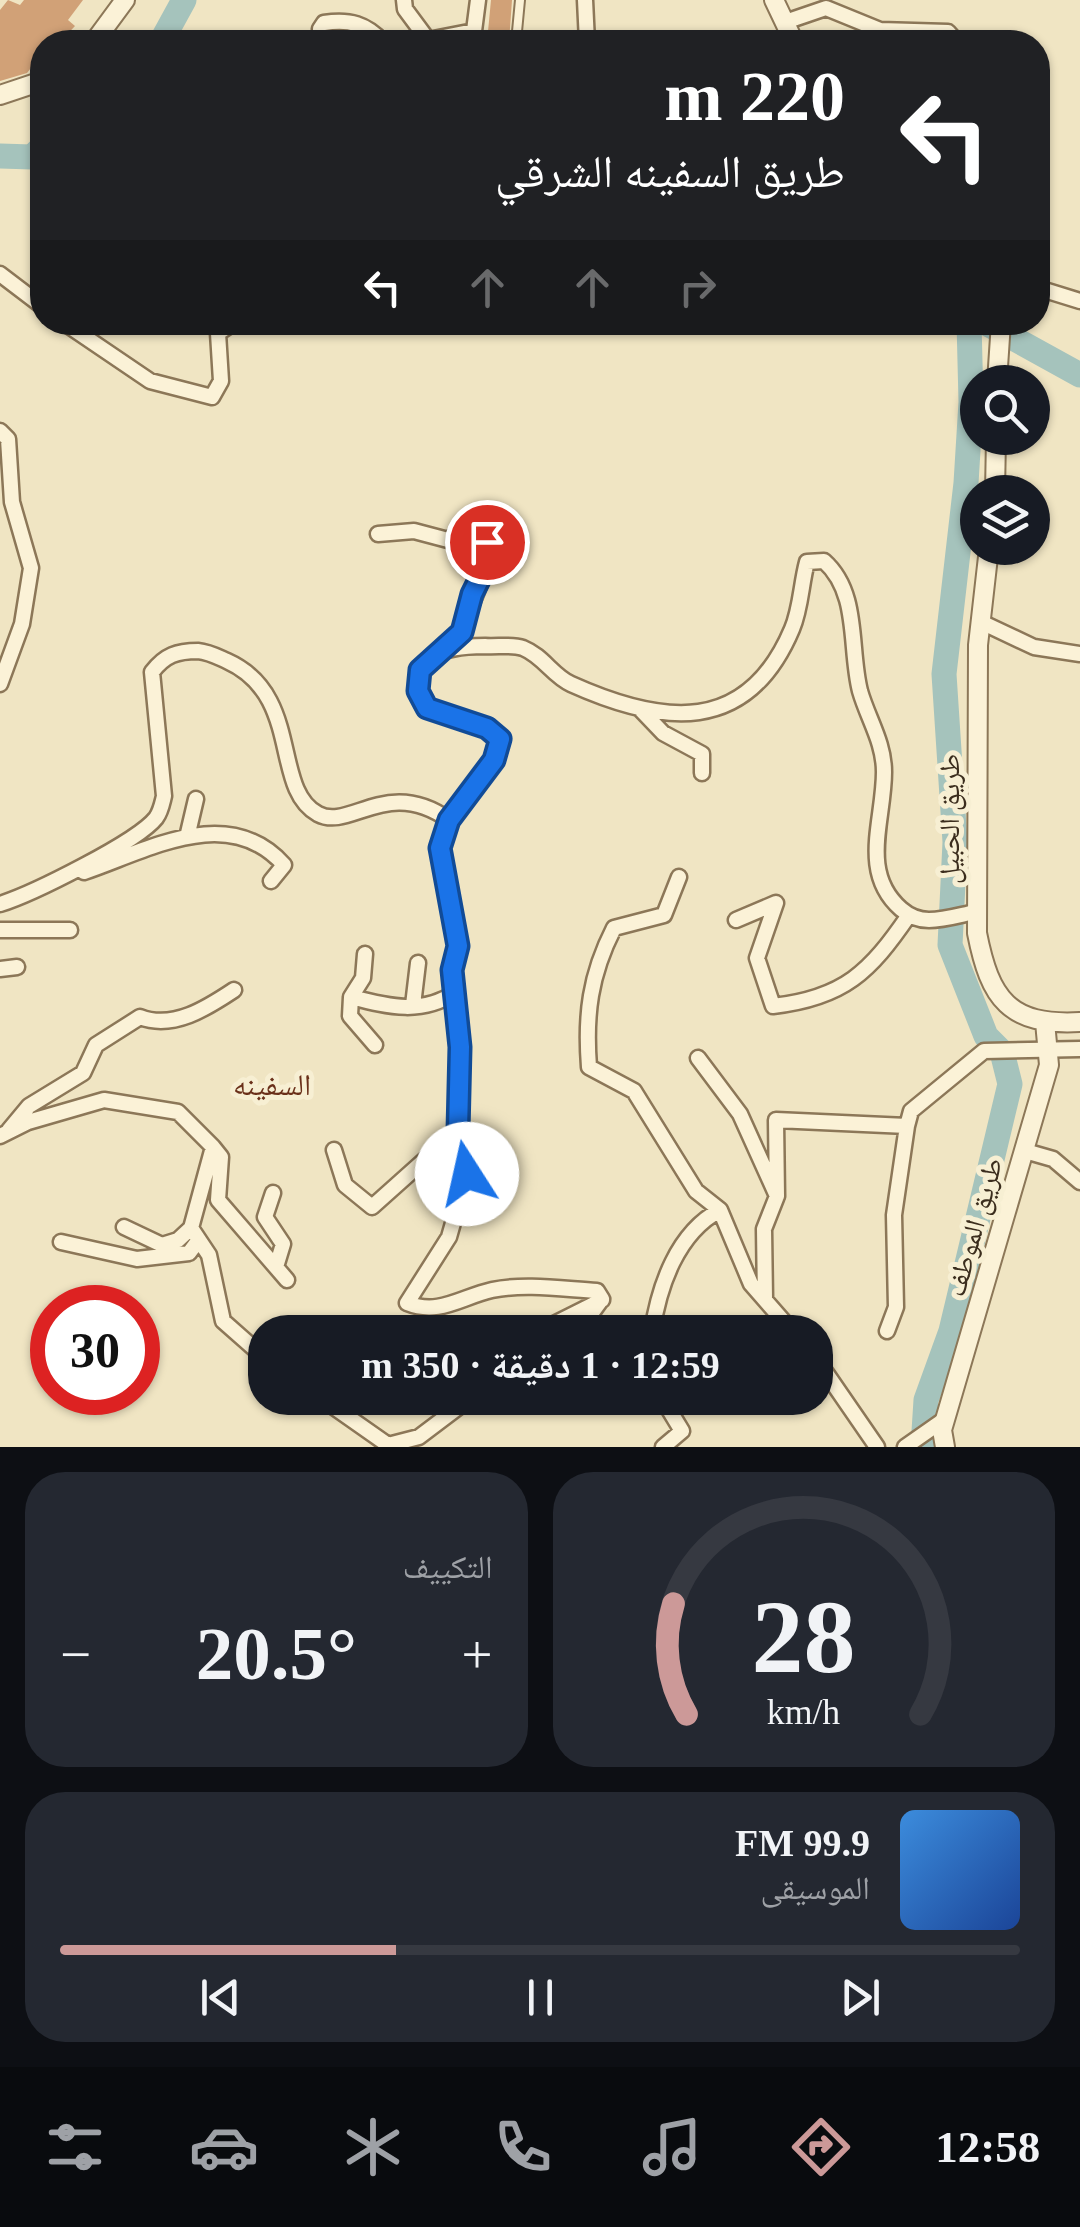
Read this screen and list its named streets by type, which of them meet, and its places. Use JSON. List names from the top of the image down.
{
  "streets": {
    "street": ["طريق الحبيل", "طريق الموطف"]
  },
  "crossings": [
    ["طريق الحبيل", "طريق الموطف"]
  ],
  "districts": ["السفينه"],
  "page": {
    "turn": ["220 m", "طريق السفينه الشرقي"],
    "limit": "30",
    "trip": "12:59 · 1 دقيقة · 350 m",
    "tile": "التكييف",
    "heat": ["−", "20.5°", "+"],
    "song": ["99.9 FM", "الموسيقى"],
    "tabs": "12:58",
    "gauge": ["28", "km/h"]
  }
}
